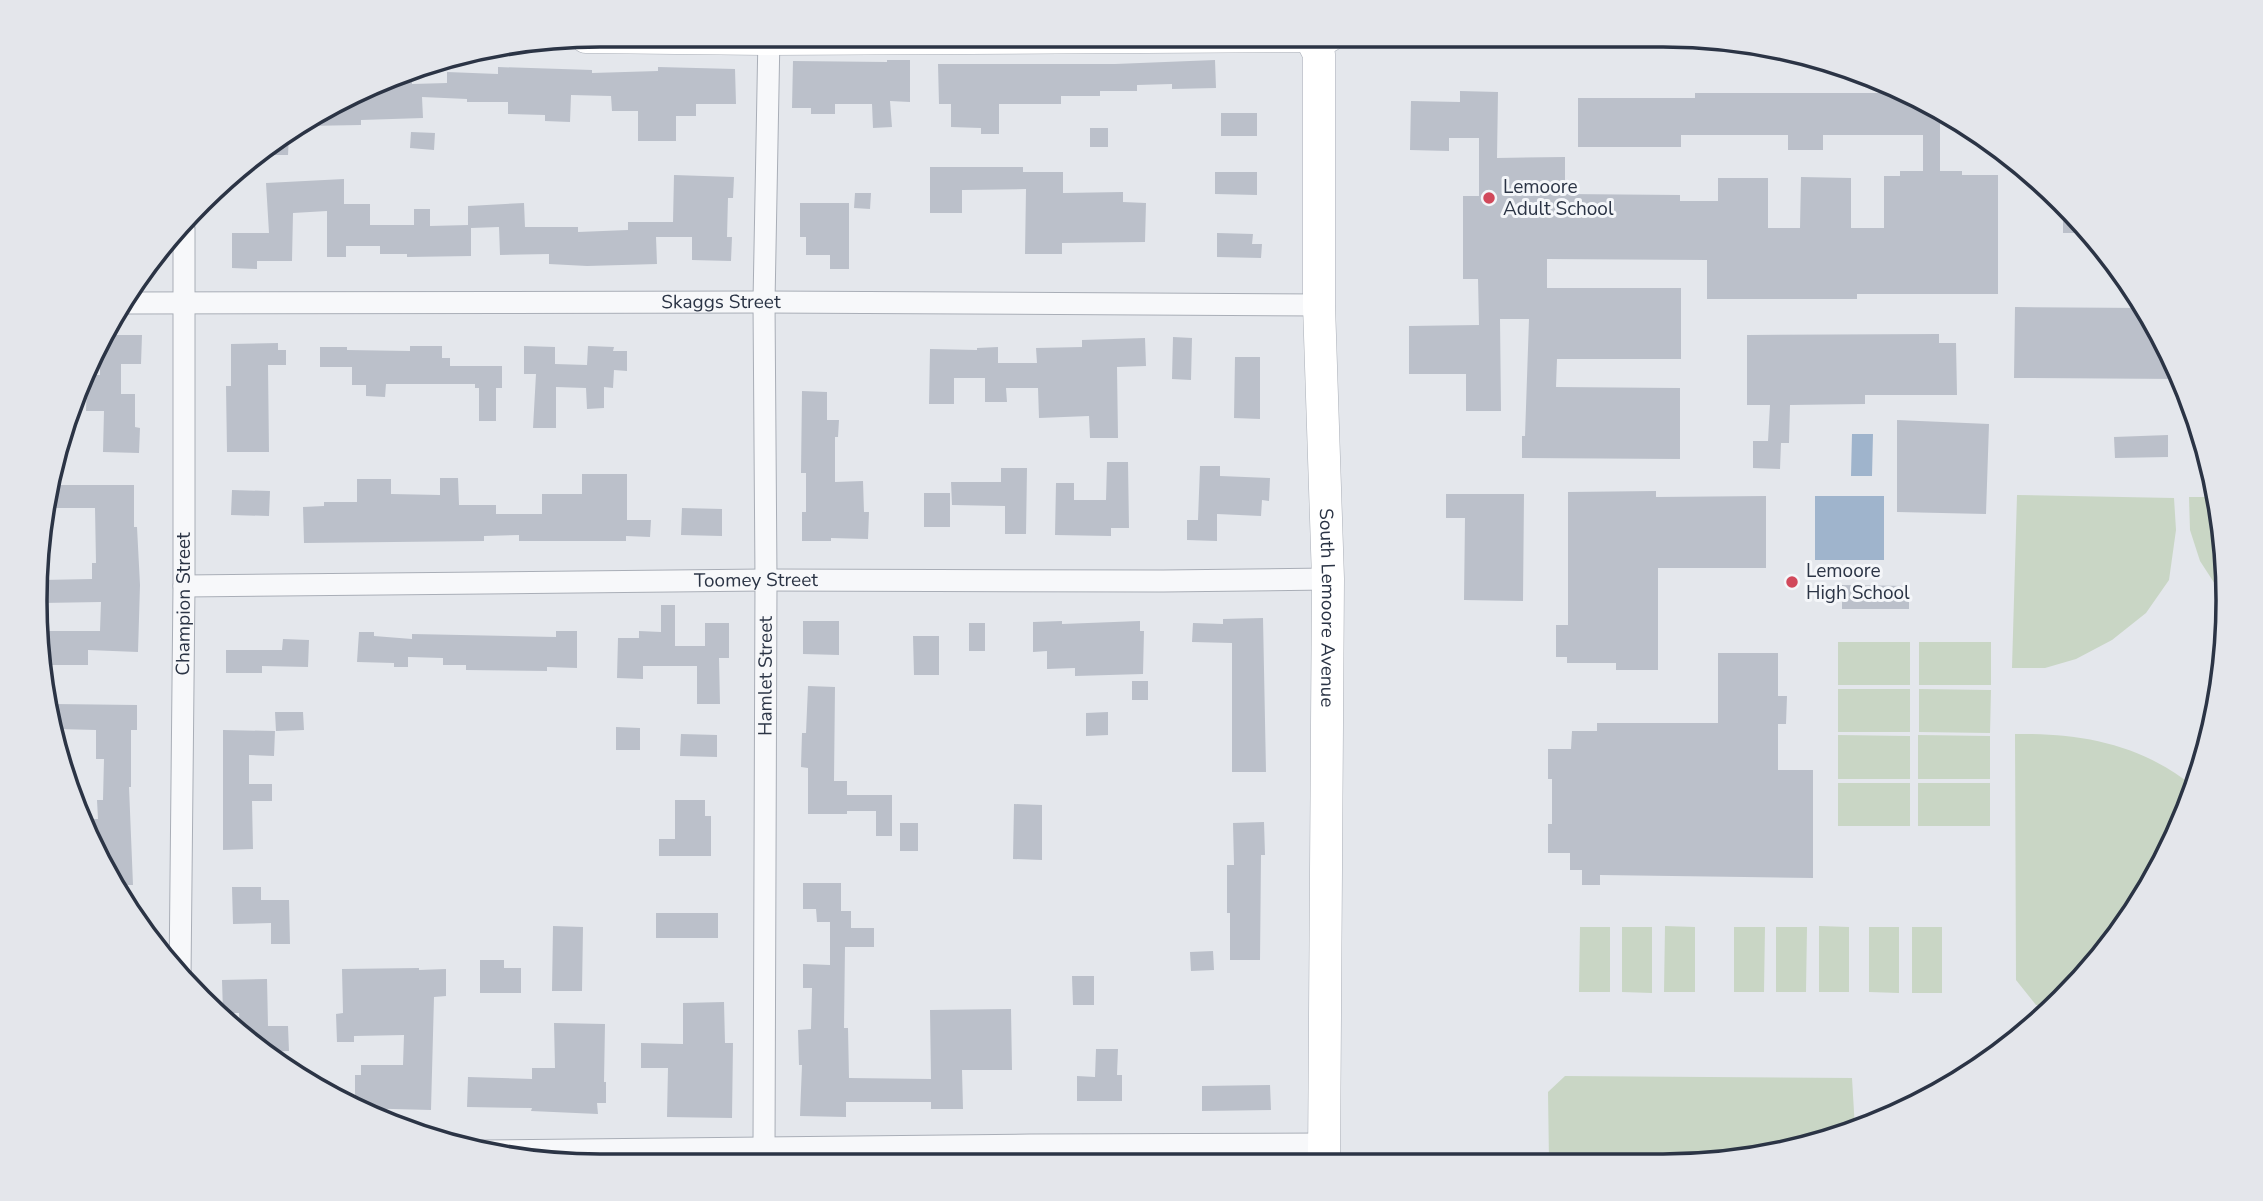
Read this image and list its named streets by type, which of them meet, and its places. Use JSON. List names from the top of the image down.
{
  "streets": {
    "main road": ["South Lemoore Avenue"],
    "street": [
      "Skaggs Street",
      "Toomey Street",
      "Champion Street",
      "Hamlet Street"
    ]
  },
  "crossings": [
    ["Skaggs Street", "Champion Street"],
    ["Skaggs Street", "South Lemoore Avenue"],
    ["Skaggs Street", "Hamlet Street"],
    ["Toomey Street", "Champion Street"],
    ["Toomey Street", "South Lemoore Avenue"],
    ["Toomey Street", "Hamlet Street"]
  ],
  "places": ["Lemoore Adult School", "Lemoore High School"]
}
